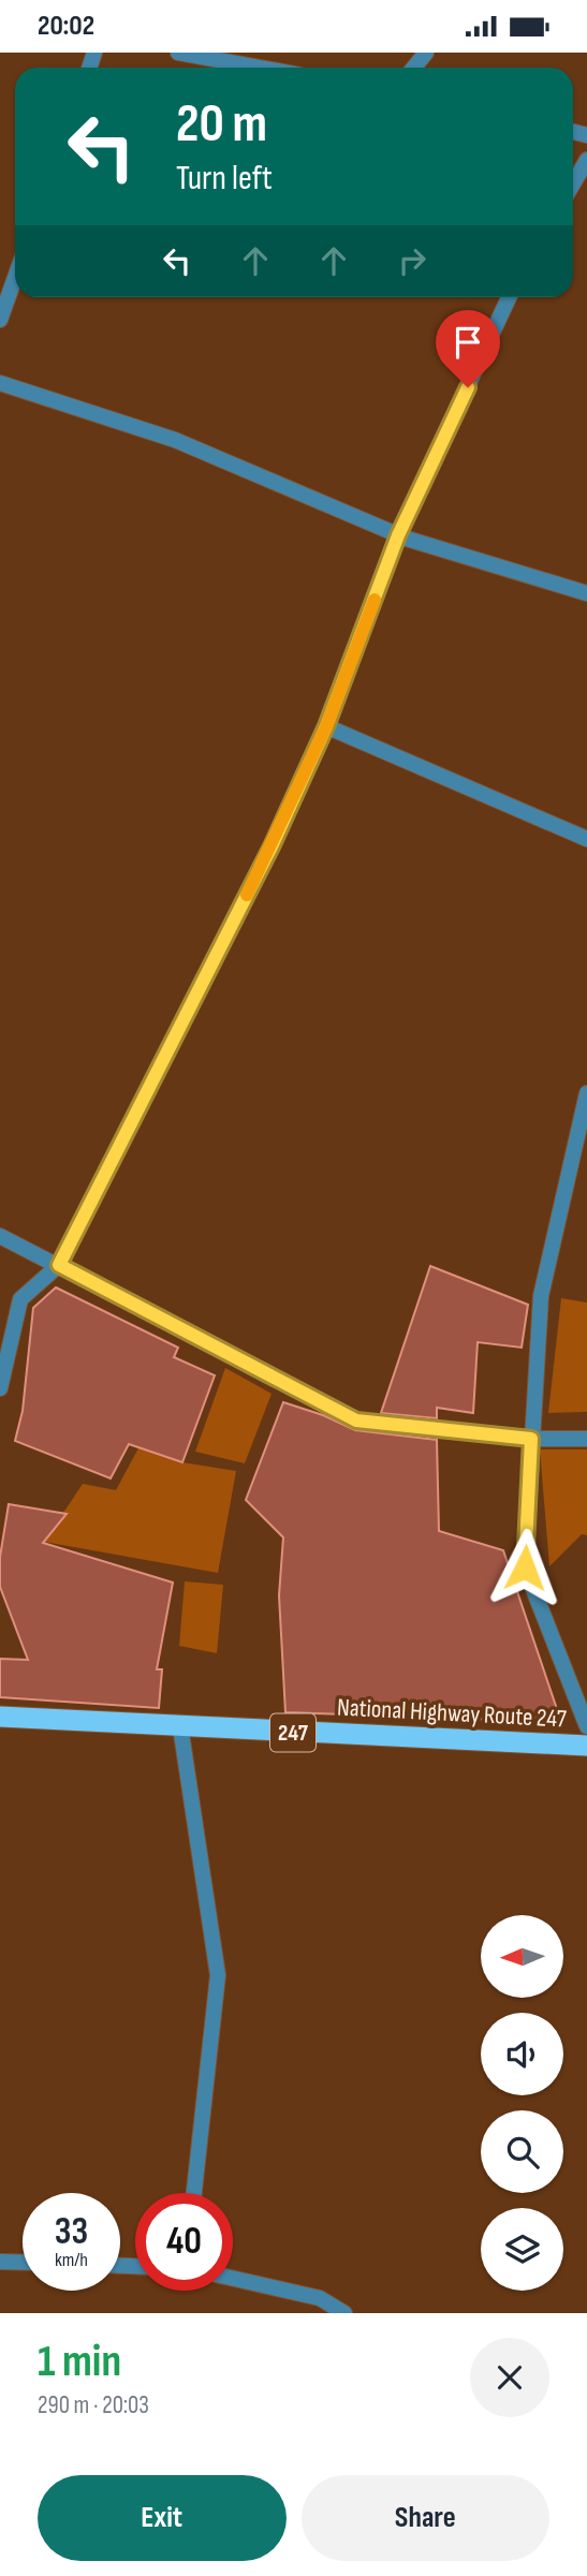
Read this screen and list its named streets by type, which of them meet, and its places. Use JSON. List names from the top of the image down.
{
  "streets": {
    "highway": ["National Highway Route 247", "247"]
  },
  "north": "left",
  "page": {
    "status": "20:02",
    "turn": ["20 m", "Turn left"],
    "speed": "33 km/h",
    "limit": "40",
    "heading": ["1 min", "290 m · 20:03"],
    "buttons": ["Exit", "Share"]
  }
}
